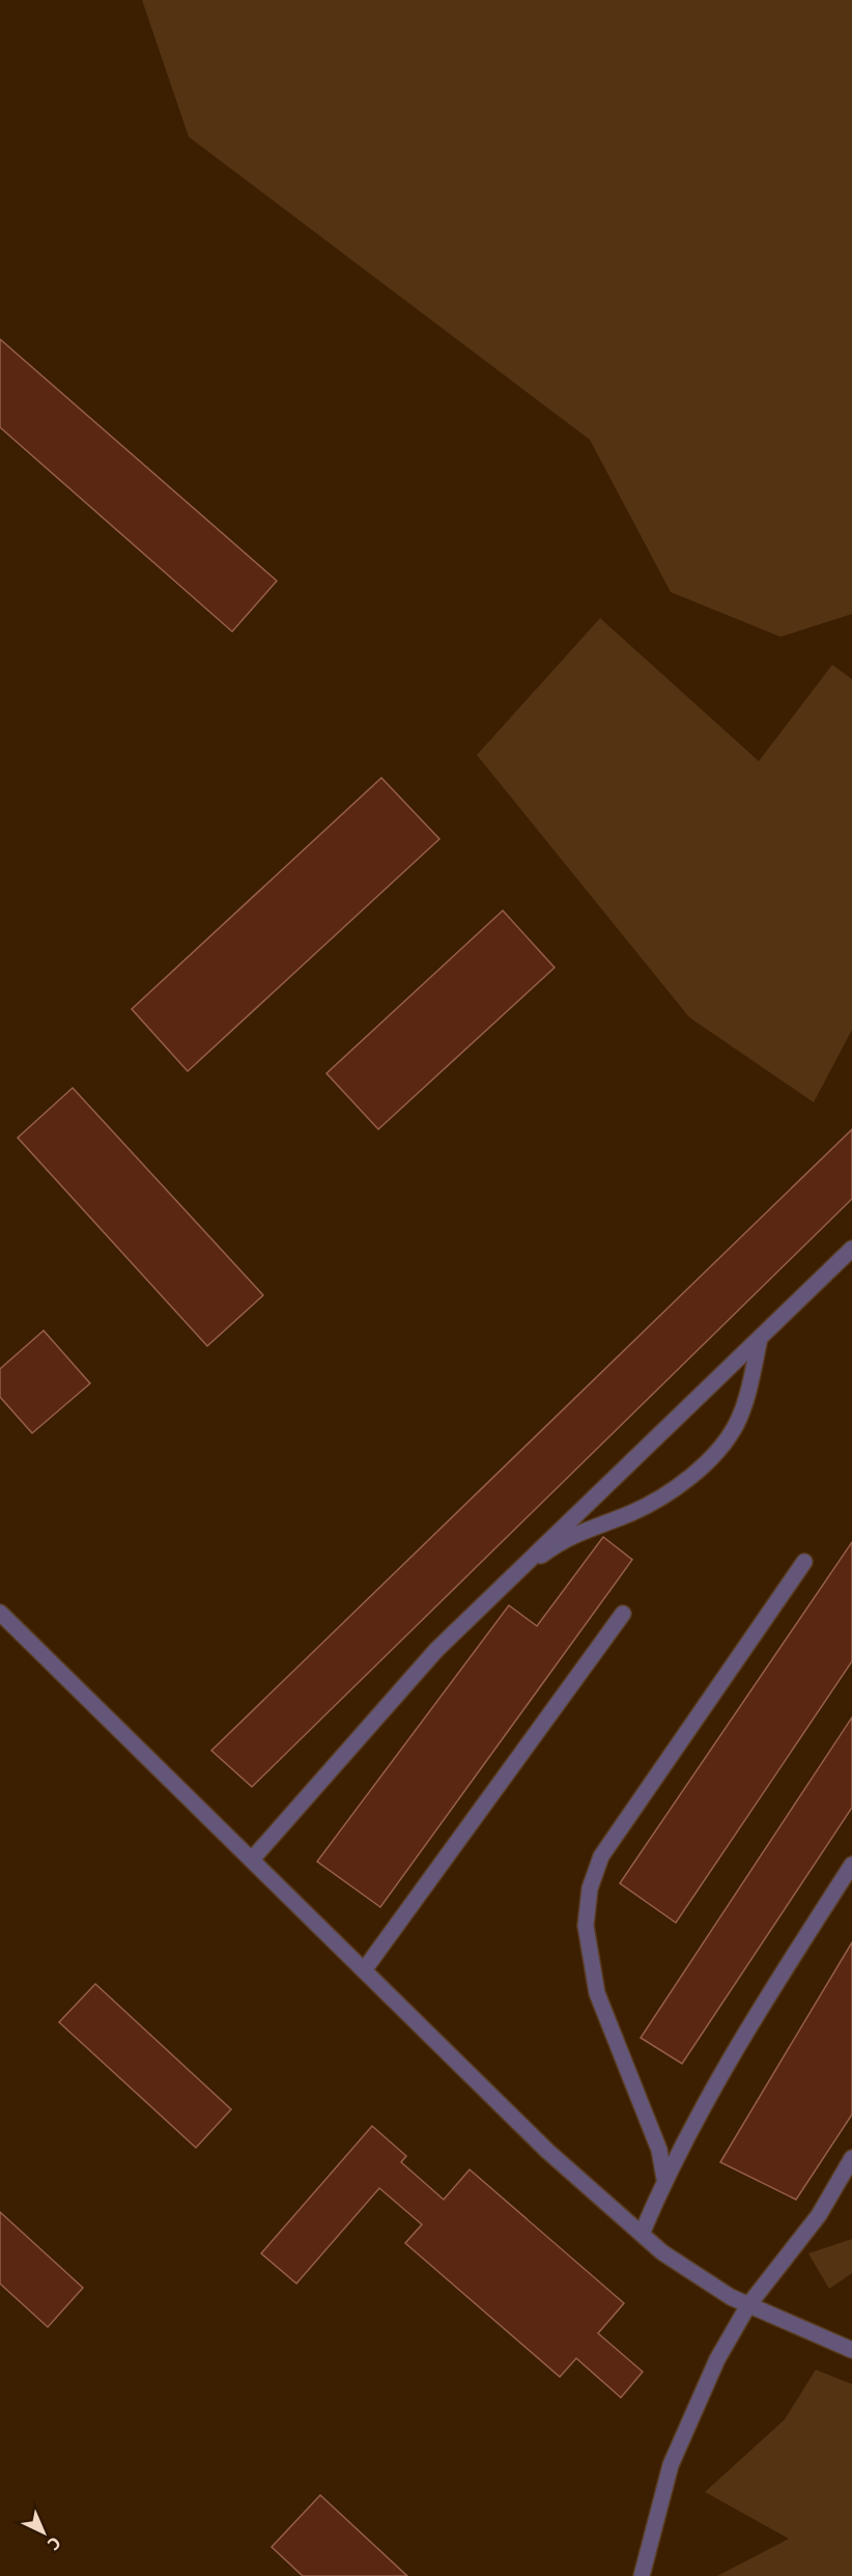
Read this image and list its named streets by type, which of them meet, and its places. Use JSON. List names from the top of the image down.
{
  "north": "bottom right"
}
